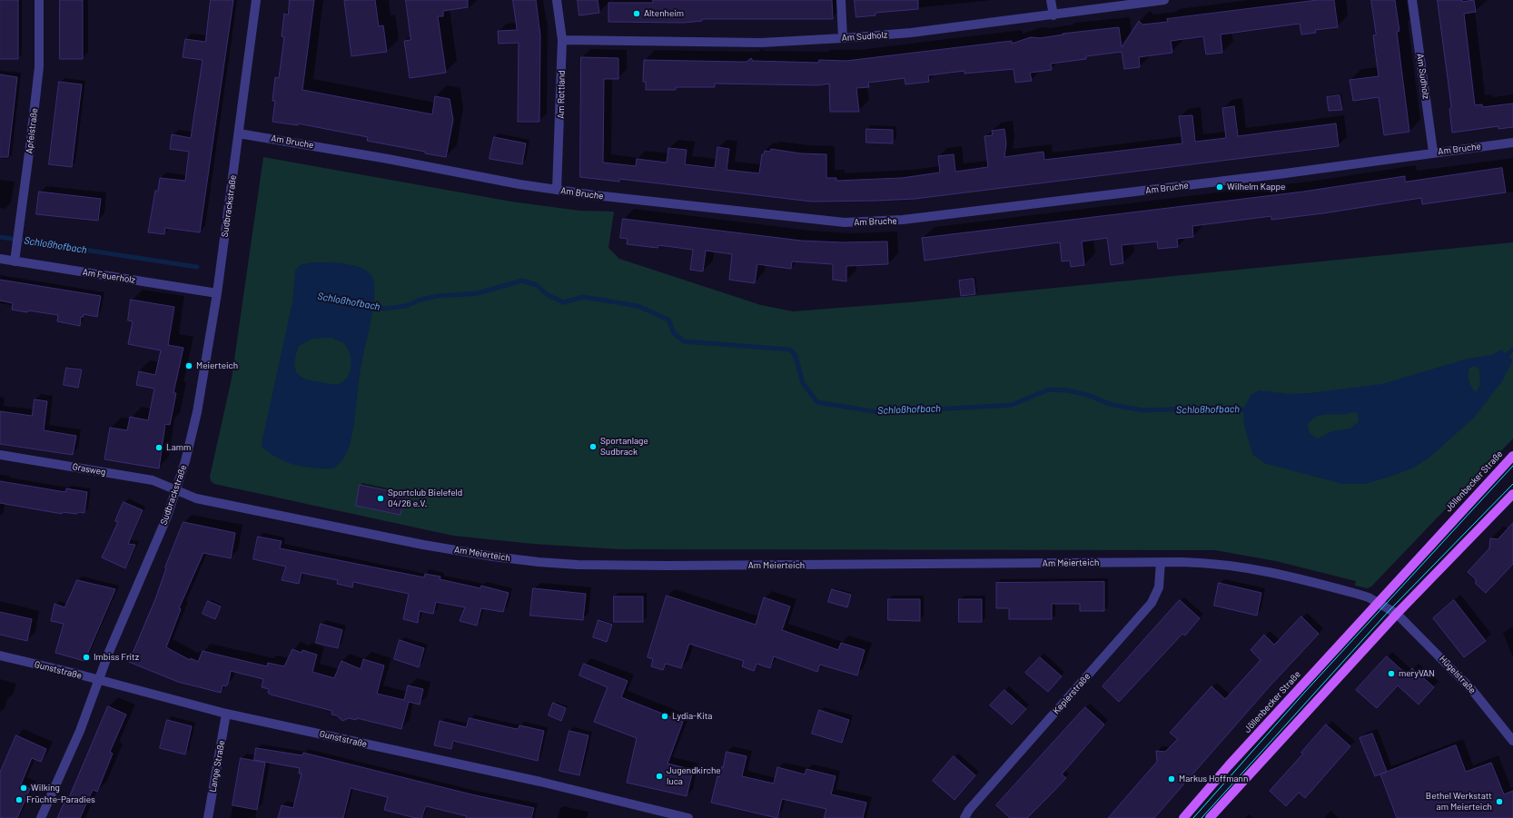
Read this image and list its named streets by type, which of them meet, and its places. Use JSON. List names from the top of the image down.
{
  "streets": {
    "main road": ["Jöllenbecker Straße"],
    "street": [
      "Am Sudholz",
      "Am Rottland",
      "Apfelstraße",
      "Am Bruche",
      "Sudbrackstraße",
      "Am Feuerholz",
      "Grasweg",
      "Am Meierteich",
      "Gunststraße",
      "Hügelstraße",
      "Keplerstraße",
      "Lange Straße"
    ]
  },
  "crossings": [
    ["Am Sudholz", "Am Rottland"],
    ["Am Sudholz", "Am Bruche"],
    ["Am Rottland", "Am Bruche"],
    ["Apfelstraße", "Am Feuerholz"],
    ["Am Bruche", "Sudbrackstraße"],
    ["Sudbrackstraße", "Am Feuerholz"],
    ["Sudbrackstraße", "Grasweg"],
    ["Sudbrackstraße", "Am Meierteich"],
    ["Sudbrackstraße", "Gunststraße"],
    ["Grasweg", "Am Meierteich"],
    ["Jöllenbecker Straße", "Am Meierteich"],
    ["Am Meierteich", "Keplerstraße"],
    ["Gunststraße", "Lange Straße"]
  ],
  "water": ["Schloßhofbach"],
  "places": [
    "Altenheim",
    "Wilhelm Kappe",
    "Meierteich",
    "Sportanlage Sudbrack",
    "Lamm",
    "Sportclub Bielefeld 04/26 e.V.",
    "Imbiss Fritz",
    "meryVAN",
    "Lydia-Kita",
    "Jugendkirche luca",
    "Markus Hoffmann",
    "Wilking",
    "Früchte-Paradies",
    "Bethel Werkstatt am Meierteich"
  ]
}
